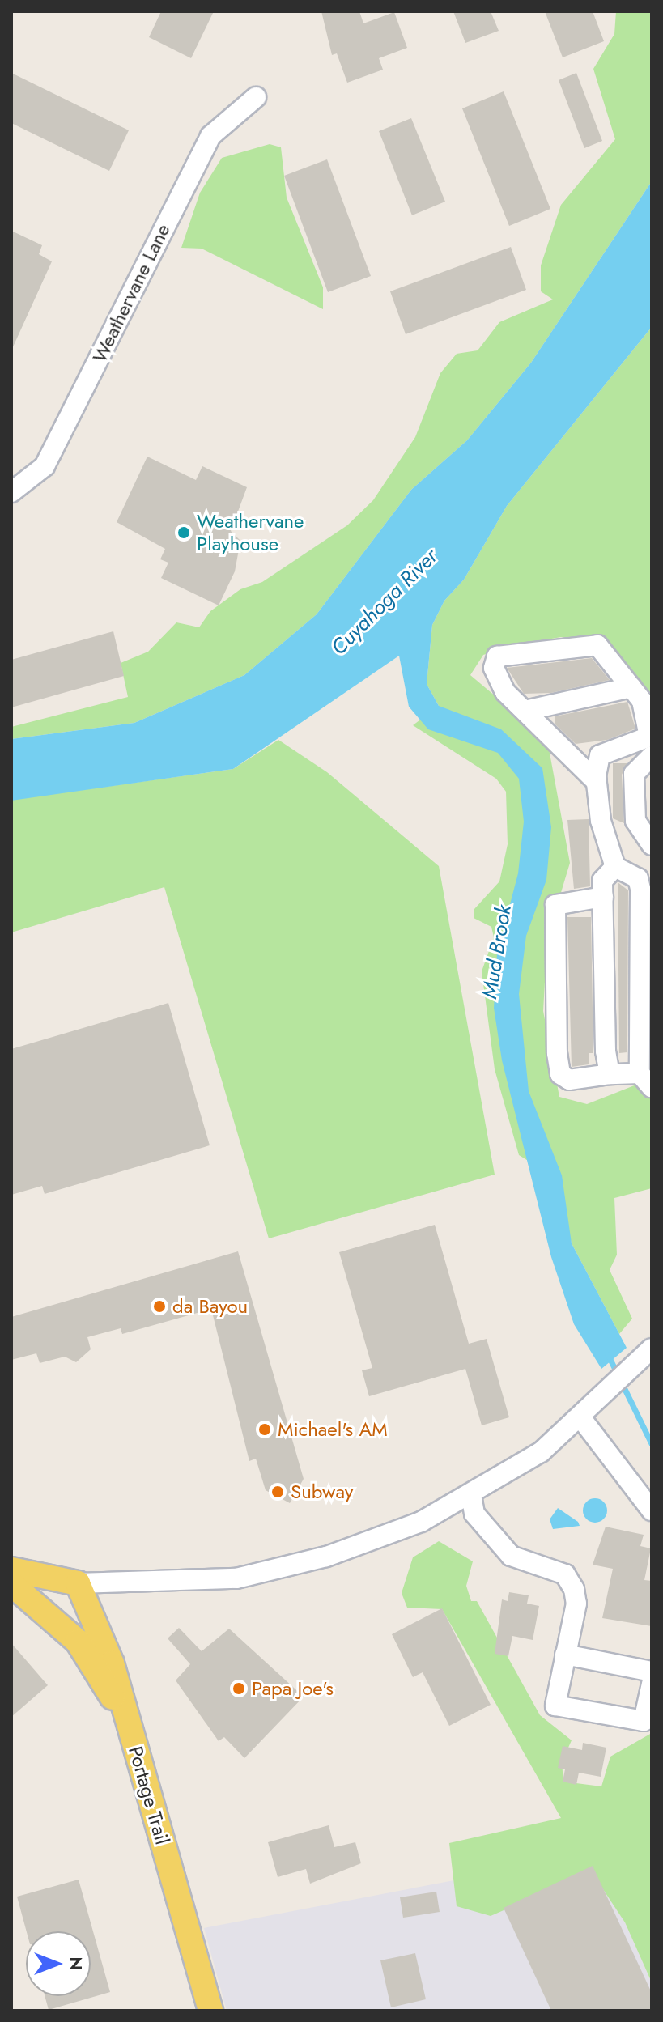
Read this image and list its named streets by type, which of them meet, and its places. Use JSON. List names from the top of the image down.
{
  "streets": {
    "main road": ["Portage Trail"],
    "street": ["Weathervane Lane"]
  },
  "water": ["Cuyahoga River", "Mud Brook"],
  "places": [
    "Weathervane Playhouse",
    "da Bayou",
    "Michael's AM",
    "Subway",
    "Papa Joe's"
  ],
  "north": "right"
}
